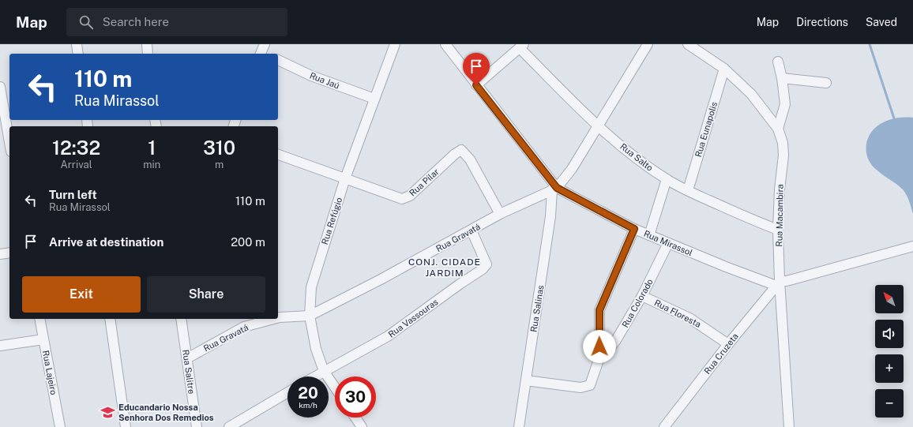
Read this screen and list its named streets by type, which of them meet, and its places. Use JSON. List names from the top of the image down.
{
  "streets": {
    "street": [
      "Rua Jaú",
      "Rua Eunapolis",
      "Rua Salto",
      "Rua Pilar",
      "Rua Macambira",
      "Rua Refúgio",
      "Rua Gravatá",
      "Rua Mirassol",
      "Rua Colorado",
      "Rua Salinas",
      "Rua Floresta",
      "Rua Vassouras",
      "Rua Cruzeta",
      "Rua Salitre",
      "Rua Lajeiro"
    ]
  },
  "crossings": [
    ["Rua Jaú", "Rua Refúgio"],
    ["Rua Eunapolis", "Rua Salto"],
    ["Rua Eunapolis", "Rua Macambira"],
    ["Rua Salto", "Rua Macambira"],
    ["Rua Salto", "Rua Gravatá"],
    ["Rua Pilar", "Rua Refúgio"],
    ["Rua Pilar", "Rua Gravatá"],
    ["Rua Macambira", "Rua Mirassol"],
    ["Rua Macambira", "Rua Cruzeta"],
    ["Rua Refúgio", "Rua Gravatá"],
    ["Rua Refúgio", "Rua Vassouras"],
    ["Rua Gravatá", "Rua Mirassol"],
    ["Rua Gravatá", "Rua Salinas"],
    ["Rua Gravatá", "Rua Vassouras"],
    ["Rua Gravatá", "Rua Salitre"],
    ["Rua Mirassol", "Rua Colorado"],
    ["Rua Mirassol", "Rua Salinas"],
    ["Rua Mirassol", "Rua Cruzeta"],
    ["Rua Colorado", "Rua Floresta"],
    ["Rua Floresta", "Rua Cruzeta"]
  ],
  "districts": ["CONJ. CIDADE JARDIM"],
  "places": {
    "school or university": ["Educandario Nossa Senhora Dos Remedios"]
  },
  "north": "top left",
  "page": {
    "header": "Map",
    "search": "Search here",
    "nav": ["Map", "Directions", "Saved"],
    "turn": ["110 m", "Rua Mirassol"],
    "eta": [
      "12:32",
      "Arrival",
      "1",
      "min",
      "310",
      "m"
    ],
    "list": [
      {
        "name": "Turn left",
        "note": "Rua Mirassol",
        "value": "110 m"
      },
      {
        "name": "Arrive at destination",
        "value": "200 m"
      }
    ],
    "buttons": ["Exit", "Share"],
    "map_buttons": ["+", "−"],
    "speed": "20 km/h",
    "limit": "30"
  }
}
